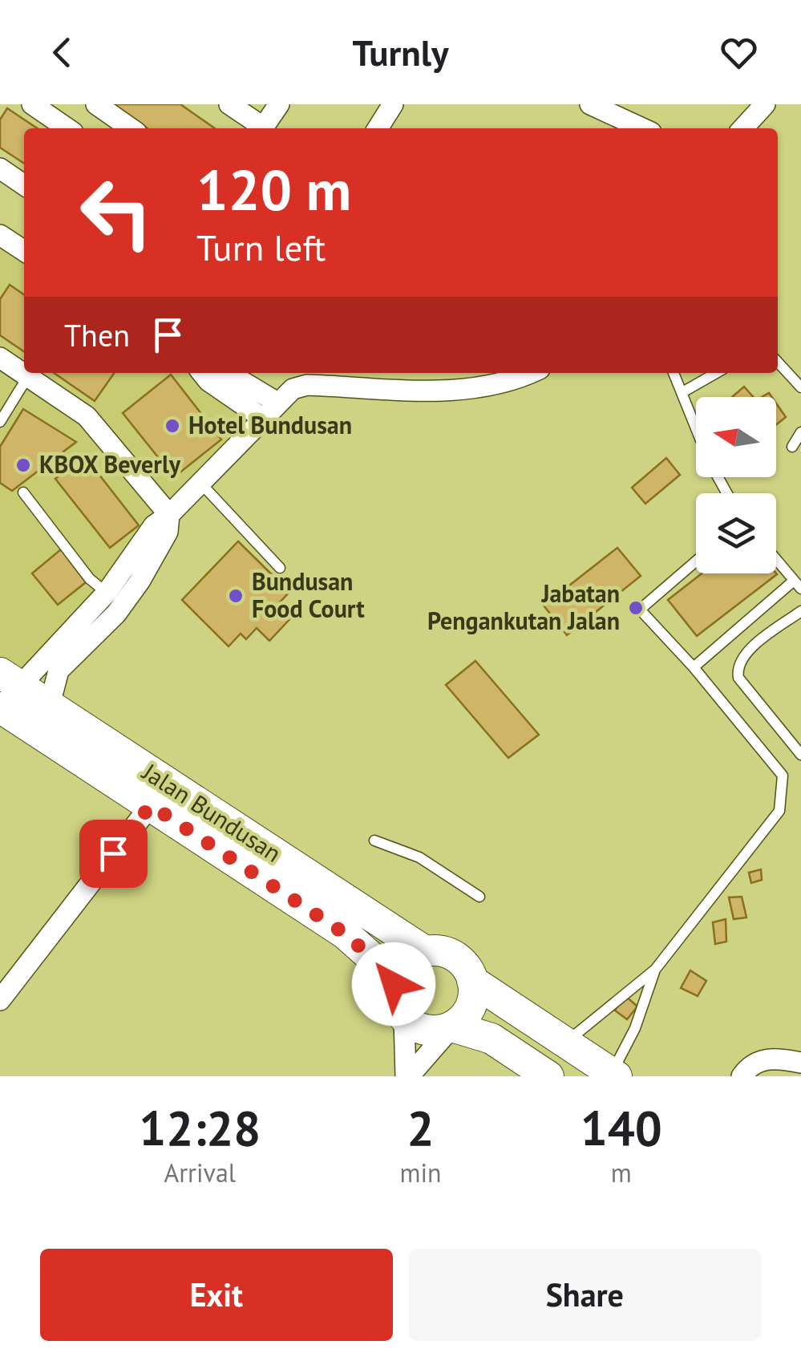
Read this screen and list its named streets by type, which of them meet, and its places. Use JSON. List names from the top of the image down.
{
  "streets": {
    "main road": ["Jalan Bundusan"]
  },
  "places": [
    "Hotel Bundusan",
    "KBOX Beverly",
    "Bundusan Food Court",
    "Jabatan Pengankutan Jalan"
  ],
  "north": "left",
  "page": {
    "header": "Turnly",
    "turn": ["120 m", "Turn left"],
    "then": "Then",
    "eta": [
      "12:28",
      "Arrival",
      "2",
      "min",
      "140",
      "m"
    ],
    "buttons": ["Exit", "Share"]
  }
}
